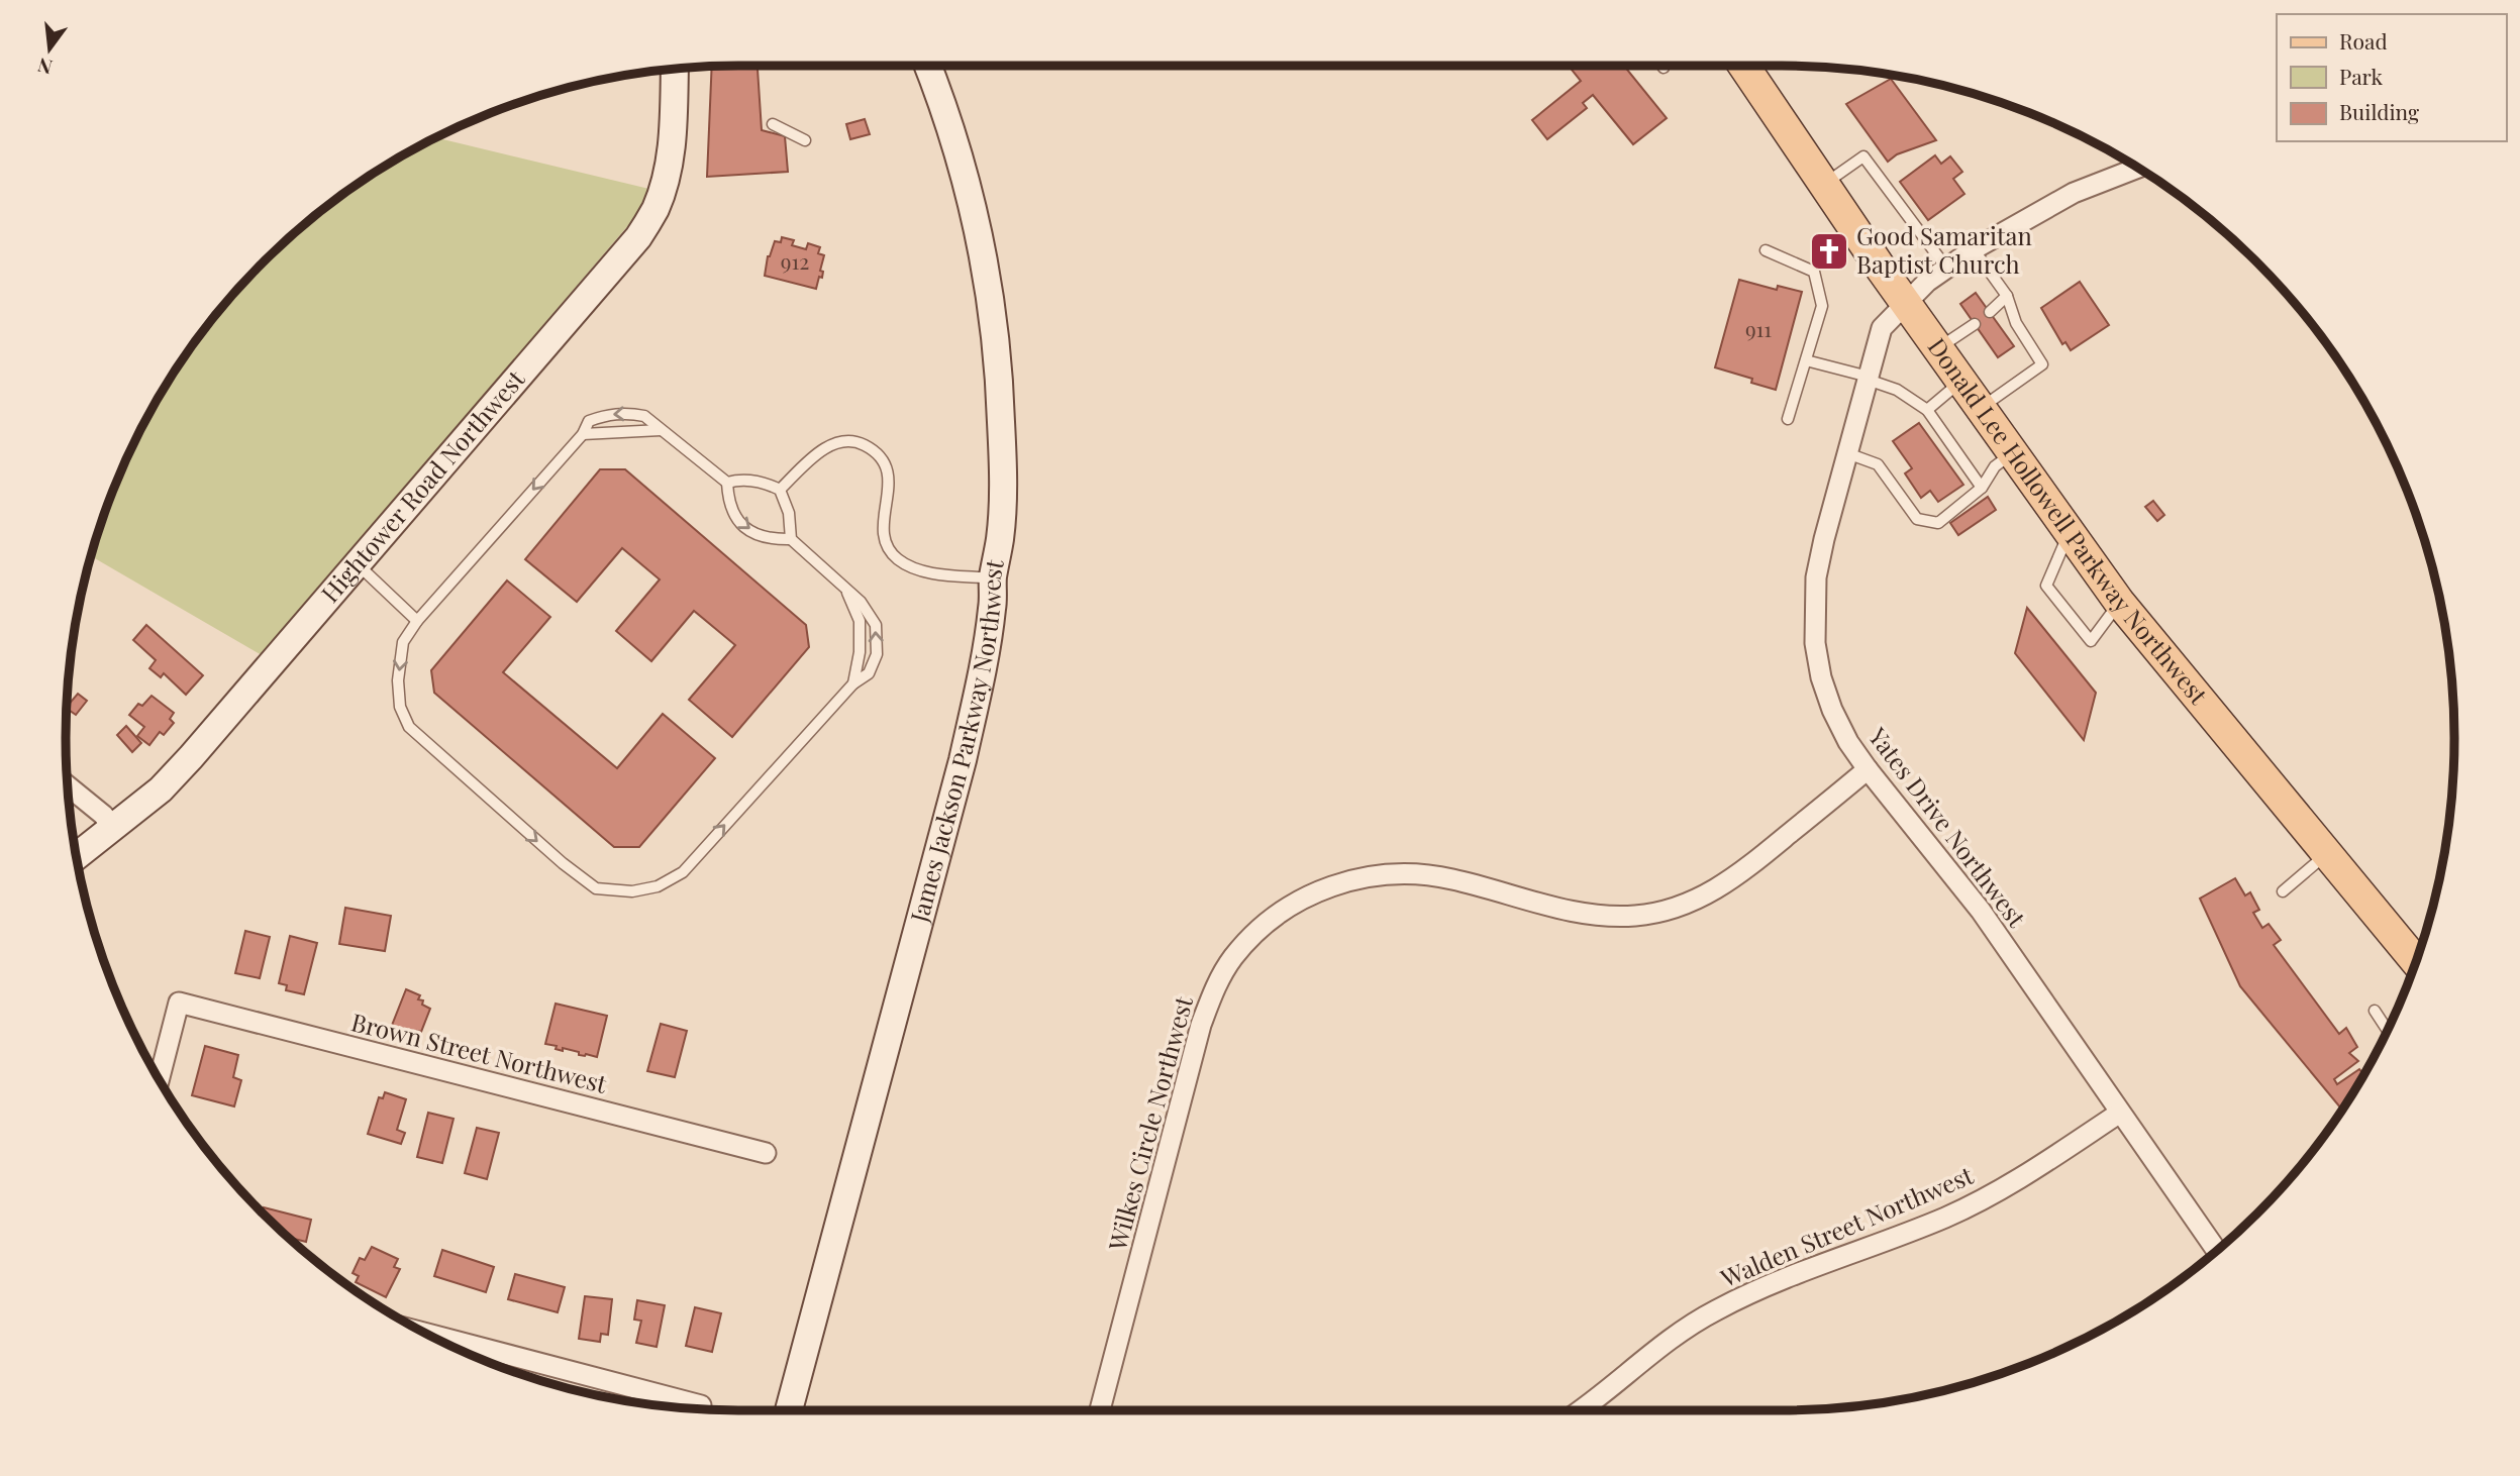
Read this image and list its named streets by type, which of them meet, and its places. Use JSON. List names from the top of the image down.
{
  "streets": {
    "main road": ["Hightower Road Northwest", "Donald Lee Hollowell Parkway Northwest", "James Jackson Parkway Northwest"],
    "street": [
      "Yates Drive Northwest",
      "Brown Street Northwest",
      "Wilkes Circle Northwest",
      "Walden Street Northwest"
    ]
  },
  "crossings": [
    ["Donald Lee Hollowell Parkway Northwest", "Yates Drive Northwest"],
    ["Yates Drive Northwest", "Wilkes Circle Northwest"],
    ["Yates Drive Northwest", "Walden Street Northwest"]
  ],
  "places": {
    "church": ["Good Samaritan Baptist Church"]
  },
  "house_numbers": ["912", "911"],
  "legend": ["Road", "Park", "Building"],
  "north": "bottom"
}
